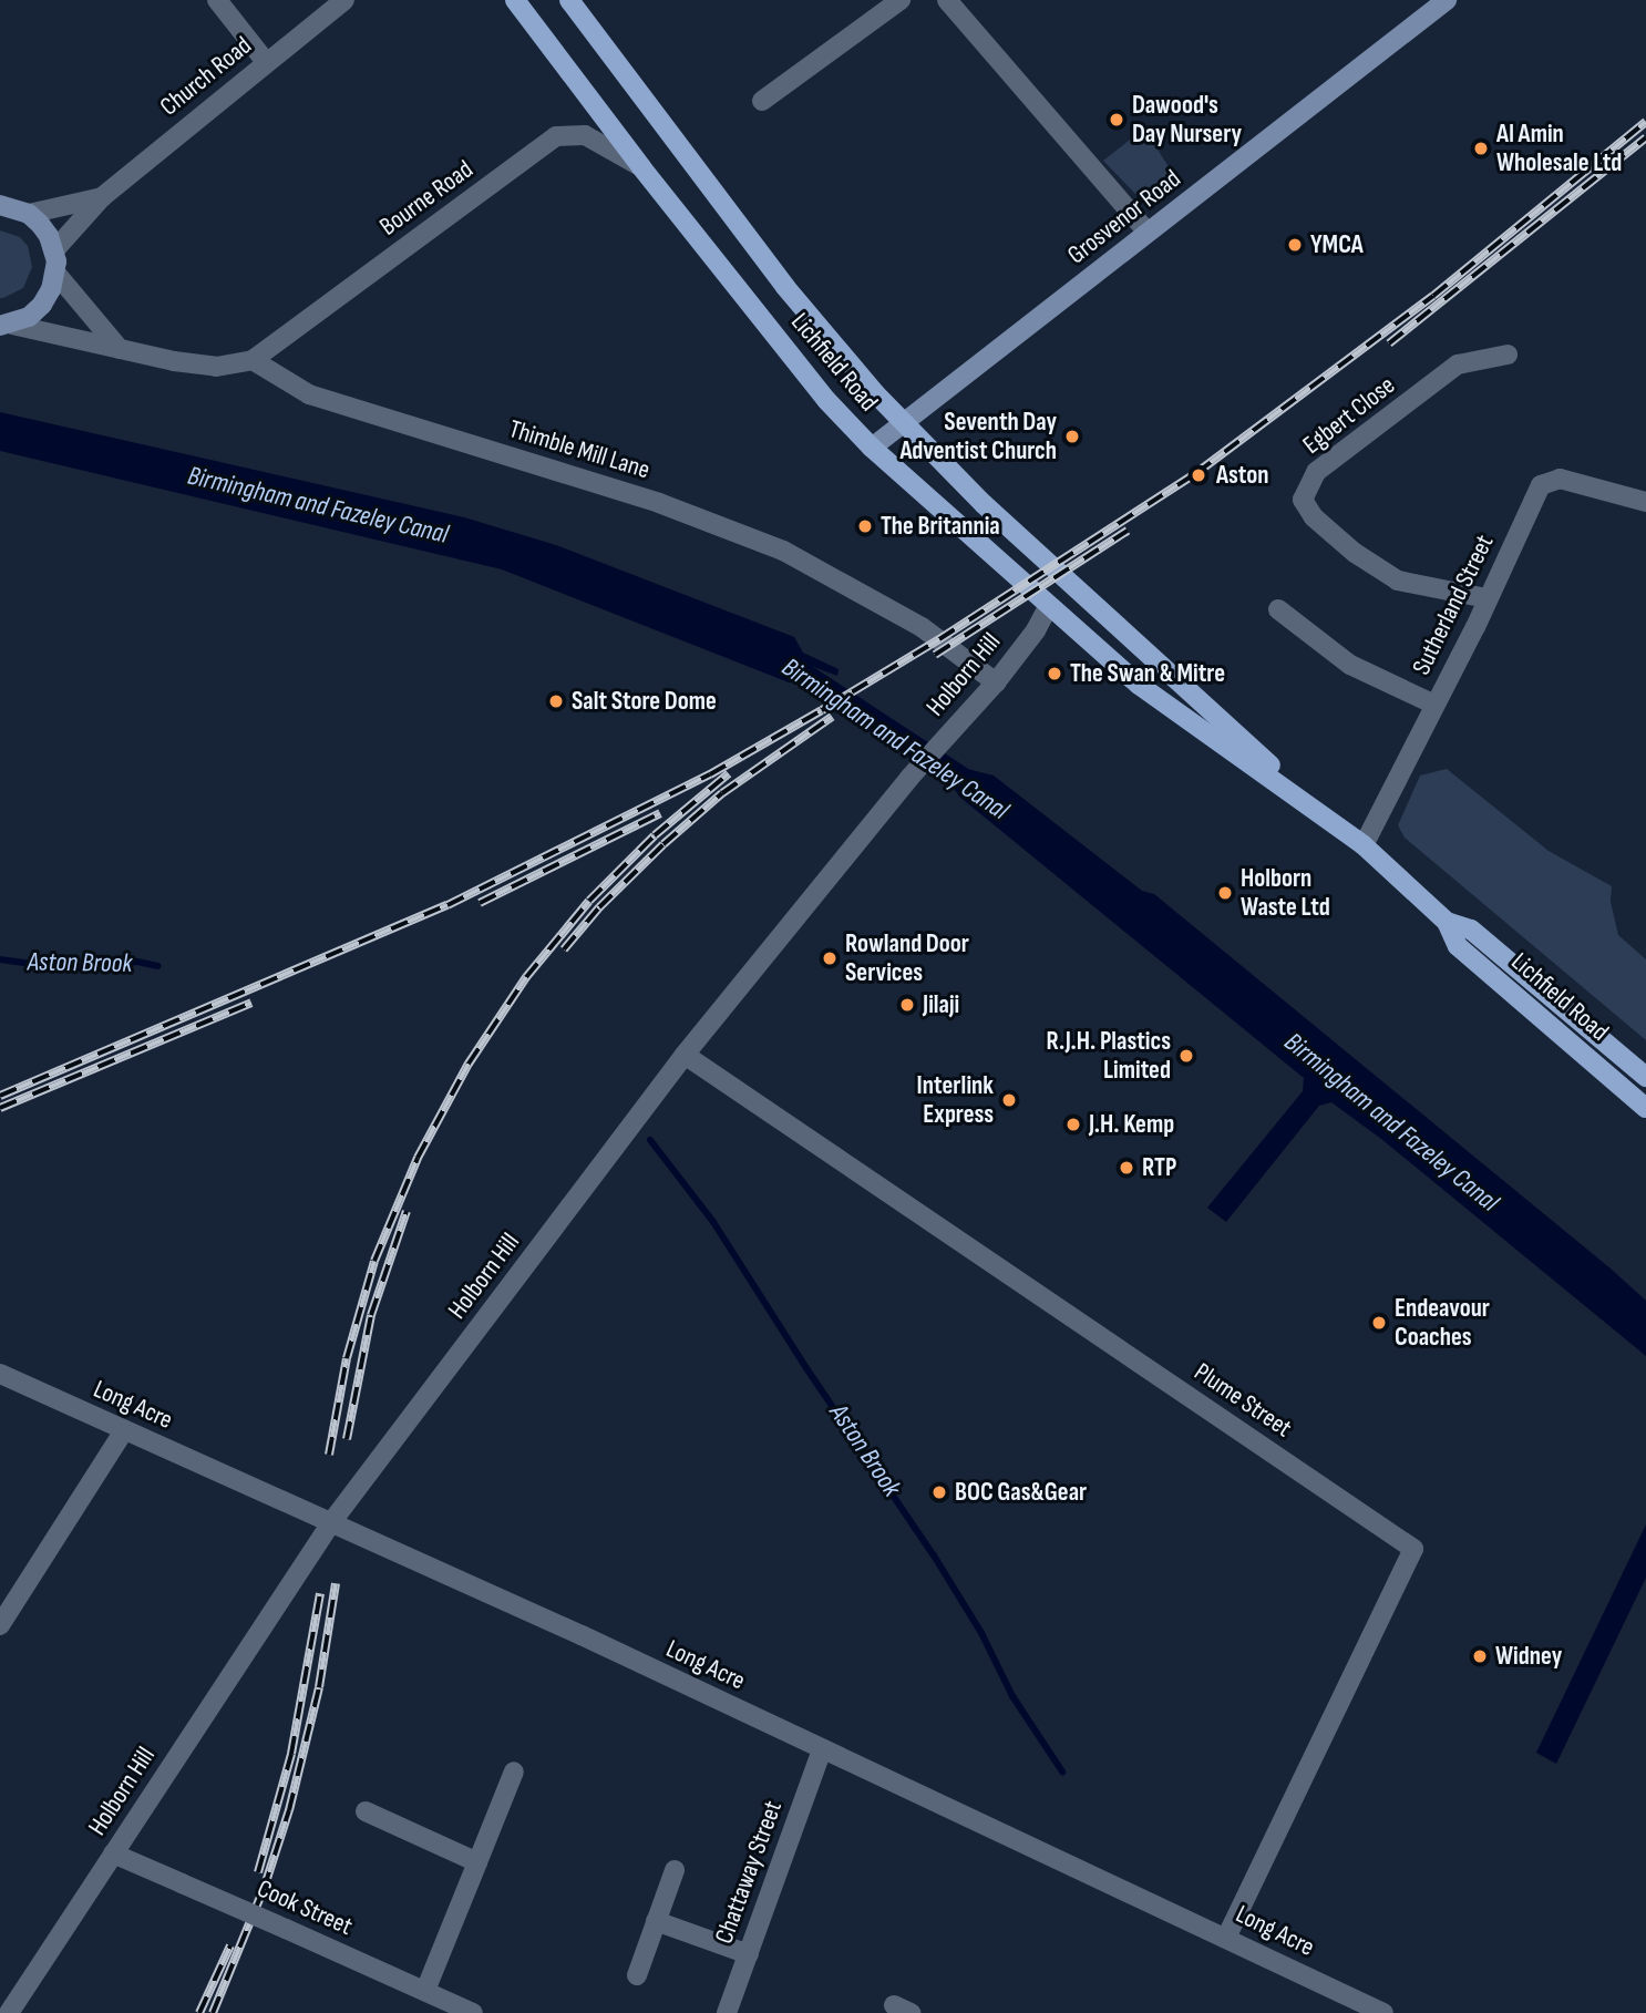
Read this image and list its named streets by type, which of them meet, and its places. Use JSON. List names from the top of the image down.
{
  "streets": {
    "main road": ["Grosvenor Road", "Lichfield Road"],
    "street": [
      "Church Road",
      "Bourne Road",
      "Egbert Close",
      "Thimble Mill Lane",
      "Sutherland Street",
      "Holborn Hill",
      "Plume Street",
      "Long Acre",
      "Chattaway Street",
      "Cook Street"
    ]
  },
  "crossings": [
    ["Bourne Road", "Lichfield Road"],
    ["Bourne Road", "Thimble Mill Lane"],
    ["Grosvenor Road", "Lichfield Road"],
    ["Lichfield Road", "Sutherland Street"],
    ["Lichfield Road", "Holborn Hill"],
    ["Egbert Close", "Sutherland Street"],
    ["Thimble Mill Lane", "Holborn Hill"],
    ["Holborn Hill", "Plume Street"],
    ["Holborn Hill", "Long Acre"],
    ["Holborn Hill", "Cook Street"],
    ["Plume Street", "Long Acre"],
    ["Long Acre", "Chattaway Street"]
  ],
  "water": ["Birmingham and Fazeley Canal", "Aston Brook"],
  "places": [
    "Dawood's Day Nursery",
    "Al Amin Wholesale Ltd",
    "YMCA",
    "Seventh Day Adventist Church",
    "Aston",
    "The Britannia",
    "The Swan & Mitre",
    "Salt Store Dome",
    "Holborn Waste Ltd",
    "Rowland Door Services",
    "Jilaji",
    "R.J.H. Plastics Limited",
    "Interlink Express",
    "J.H. Kemp",
    "RTP",
    "Endeavour Coaches",
    "BOC Gas&Gear",
    "Widney"
  ]
}
